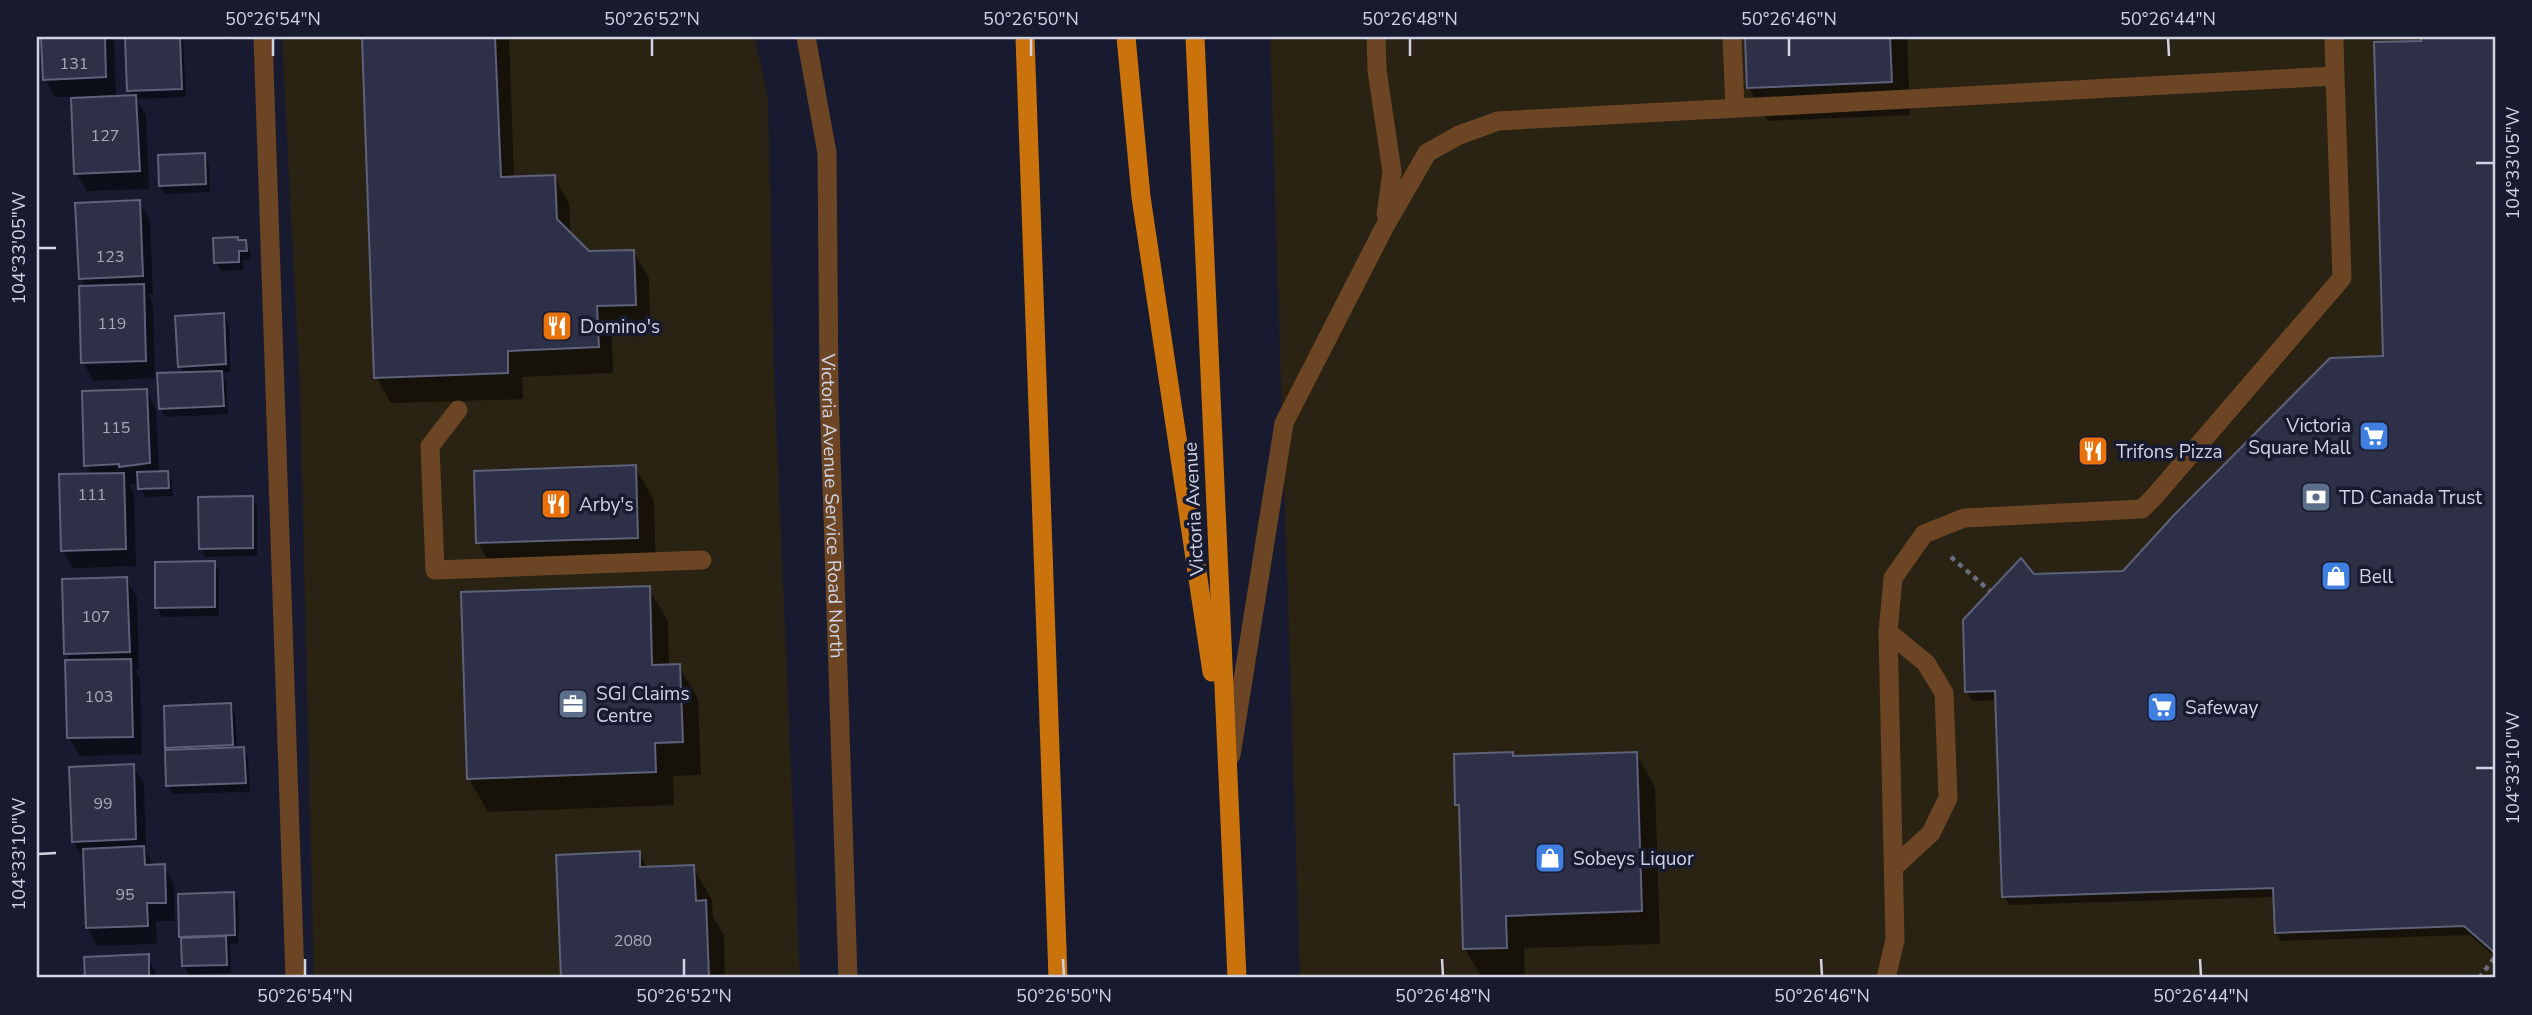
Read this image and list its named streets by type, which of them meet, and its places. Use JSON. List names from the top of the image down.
{
  "streets": {
    "highway": ["Victoria Avenue"],
    "street": ["Victoria Avenue Service Road North"]
  },
  "places": {
    "restaurant": ["Domino's", "Trifons Pizza", "Arby's"],
    "supermarket": ["Victoria Square Mall", "Safeway"],
    "bank": ["TD Canada Trust"],
    "shop": ["Bell", "Sobeys Liquor"],
    "office": ["SGI Claims Centre"]
  },
  "house_numbers": [
    "131",
    "127",
    "123",
    "119",
    "115",
    "111",
    "107",
    "103",
    "99",
    "95",
    "2080"
  ],
  "coordinates": [
    "50°26'54\"N",
    "50°26'52\"N",
    "50°26'50\"N",
    "50°26'48\"N",
    "50°26'46\"N",
    "50°26'44\"N",
    "104°33'05\"W",
    "104°33'10\"W"
  ]
}
